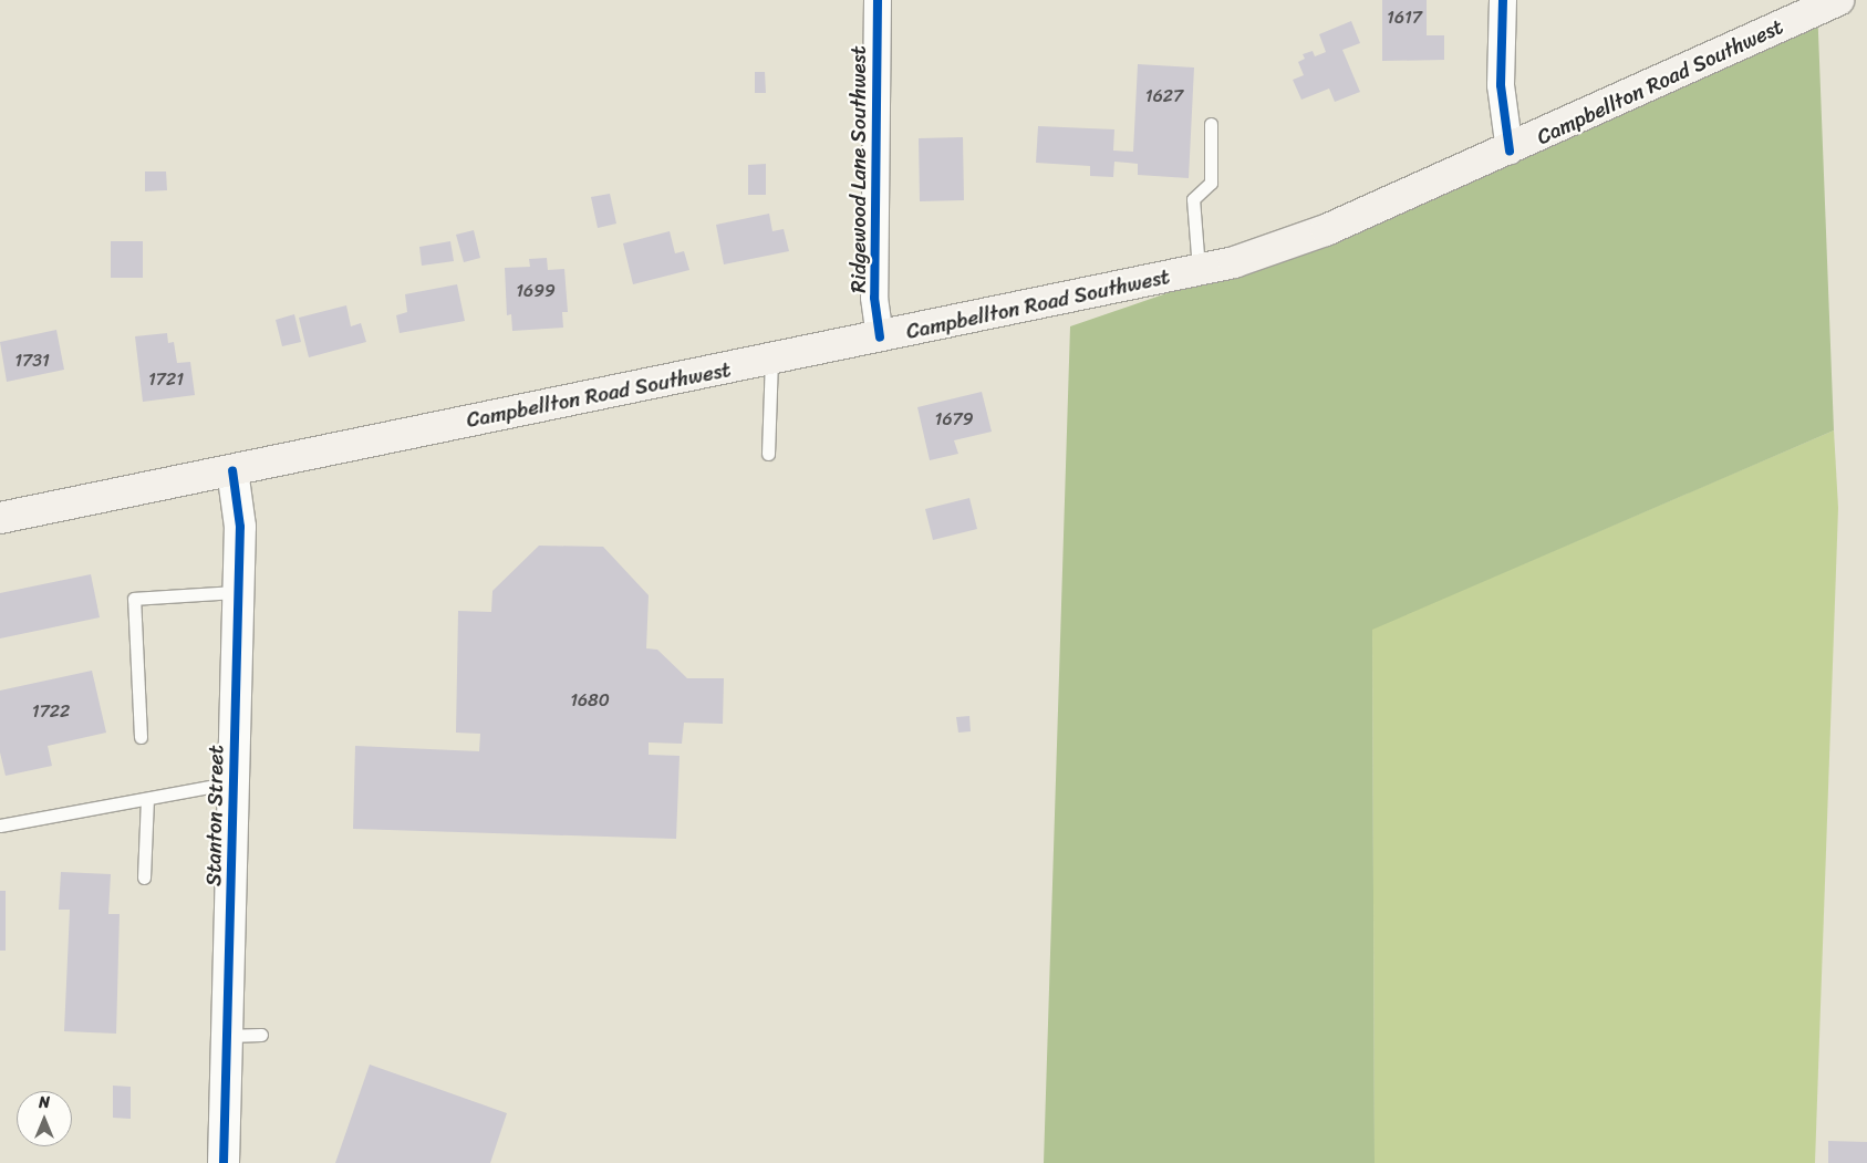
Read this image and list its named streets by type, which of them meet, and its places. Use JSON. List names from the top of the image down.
{
  "streets": {
    "main road": ["Campbellton Road Southwest"],
    "street": ["Ridgewood Lane Southwest", "Stanton Street"]
  },
  "crossings": [
    ["Campbellton Road Southwest", "Ridgewood Lane Southwest"],
    ["Campbellton Road Southwest", "Stanton Street"]
  ],
  "house_numbers": [
    "1617",
    "1627",
    "1699",
    "1731",
    "1721",
    "1679",
    "1680",
    "1722"
  ],
  "north": "top"
}
